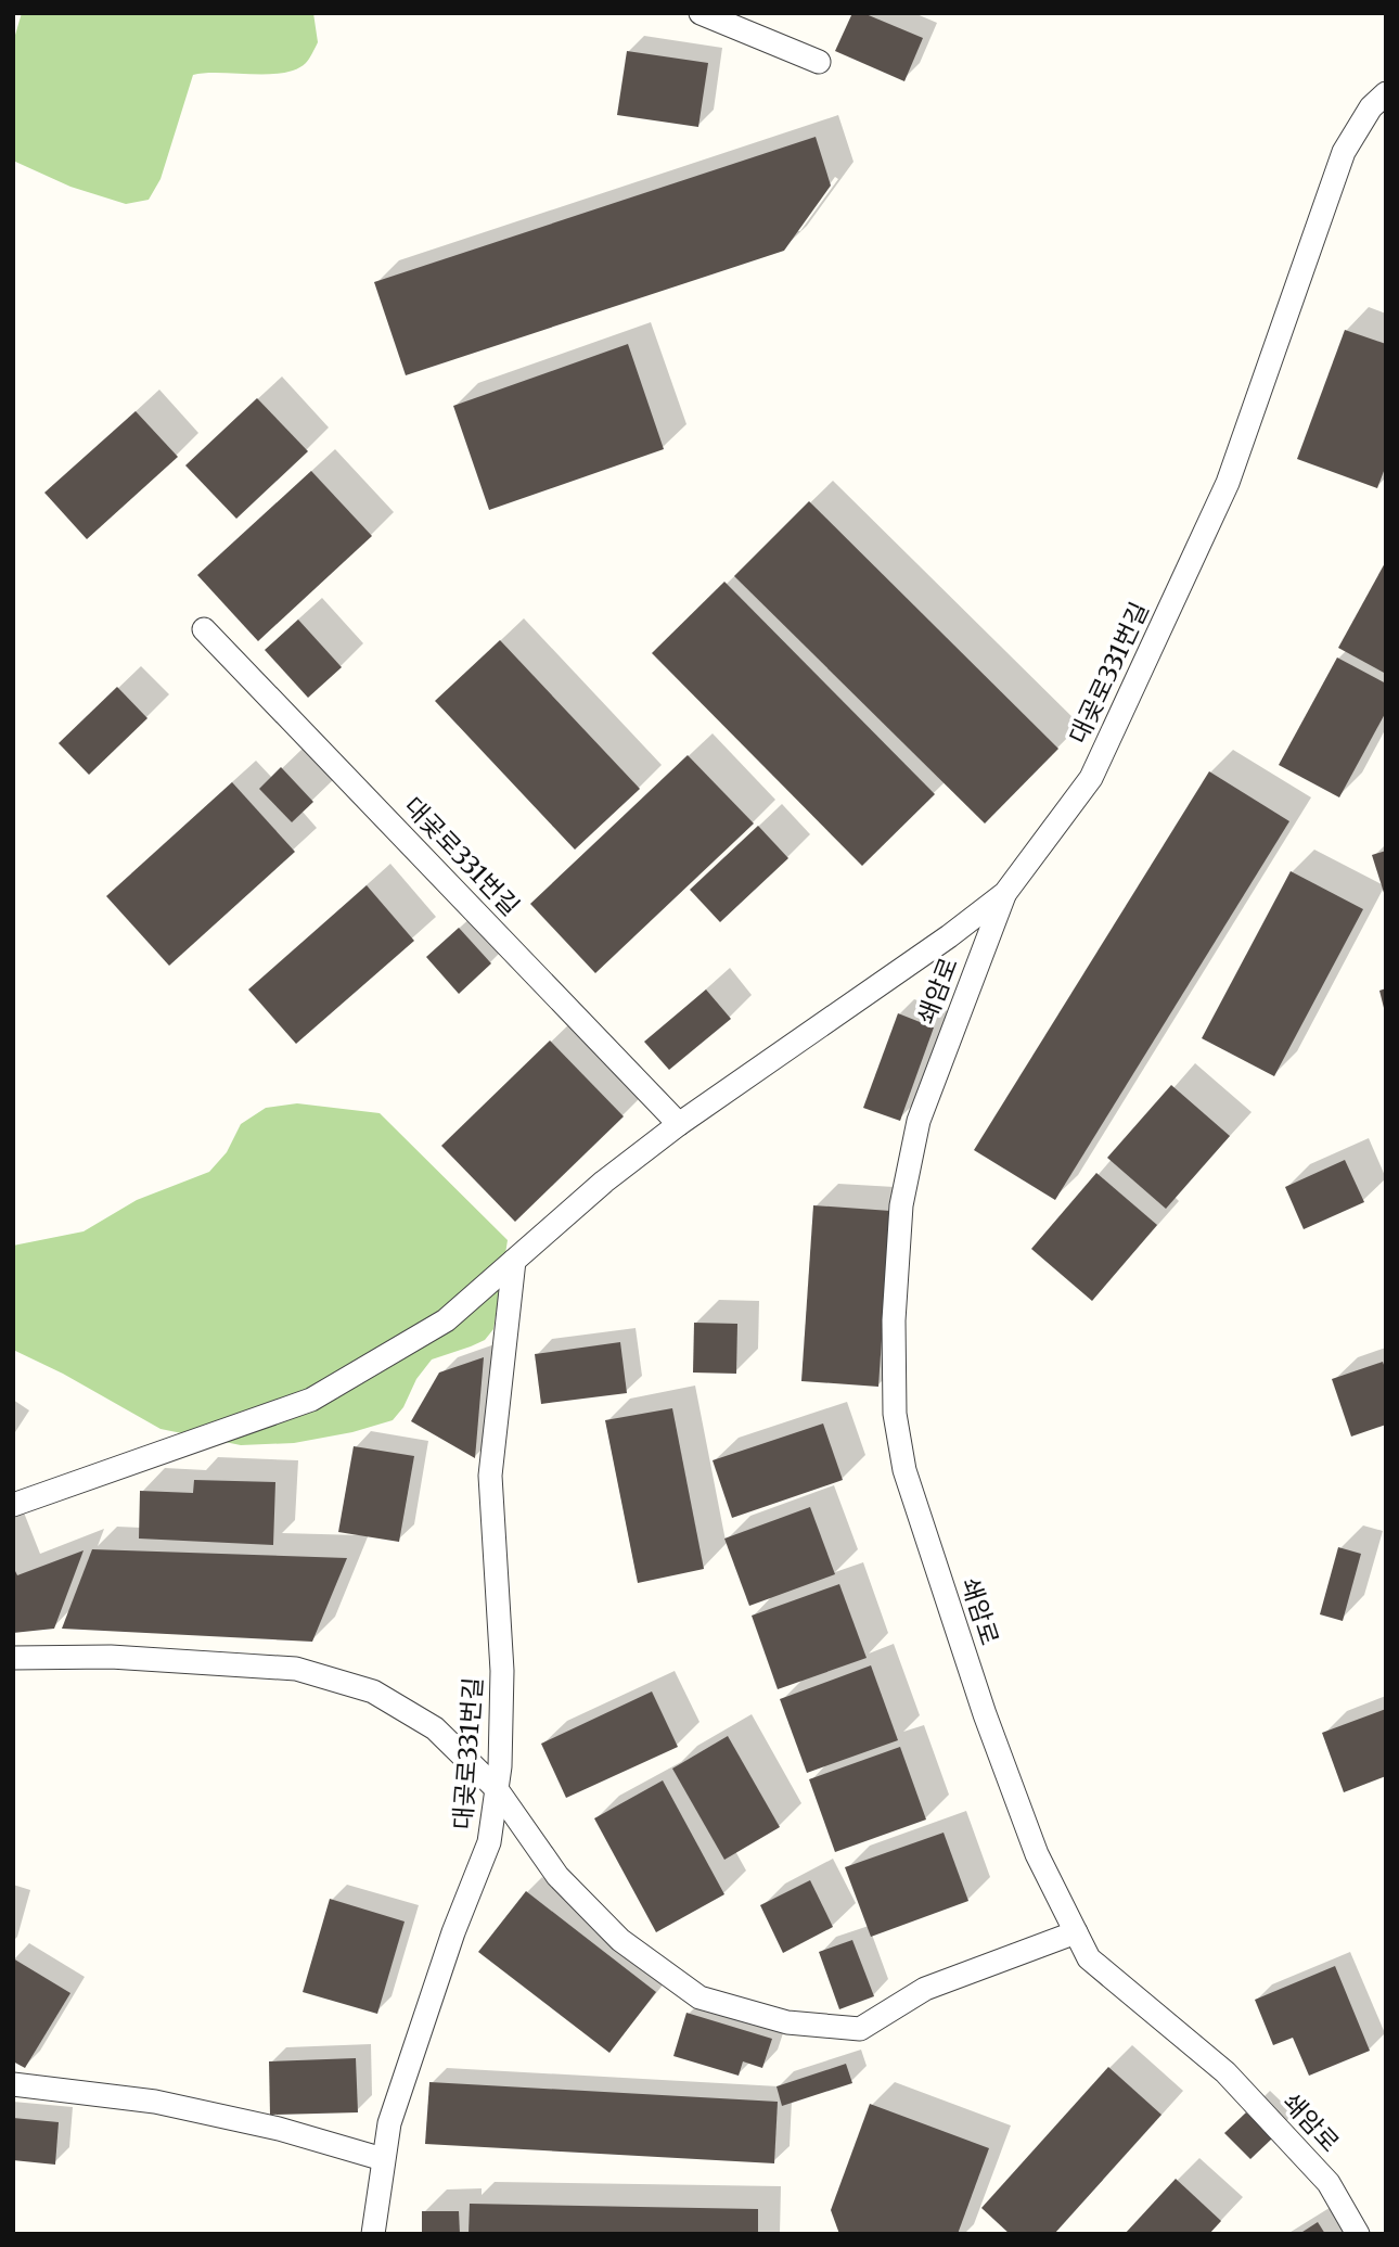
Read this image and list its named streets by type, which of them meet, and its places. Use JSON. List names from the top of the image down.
{
  "streets": {
    "lane": ["대곶로331번길", "쇄암로"]
  },
  "crossings": [
    ["대곶로331번길", "쇄암로"]
  ]
}
